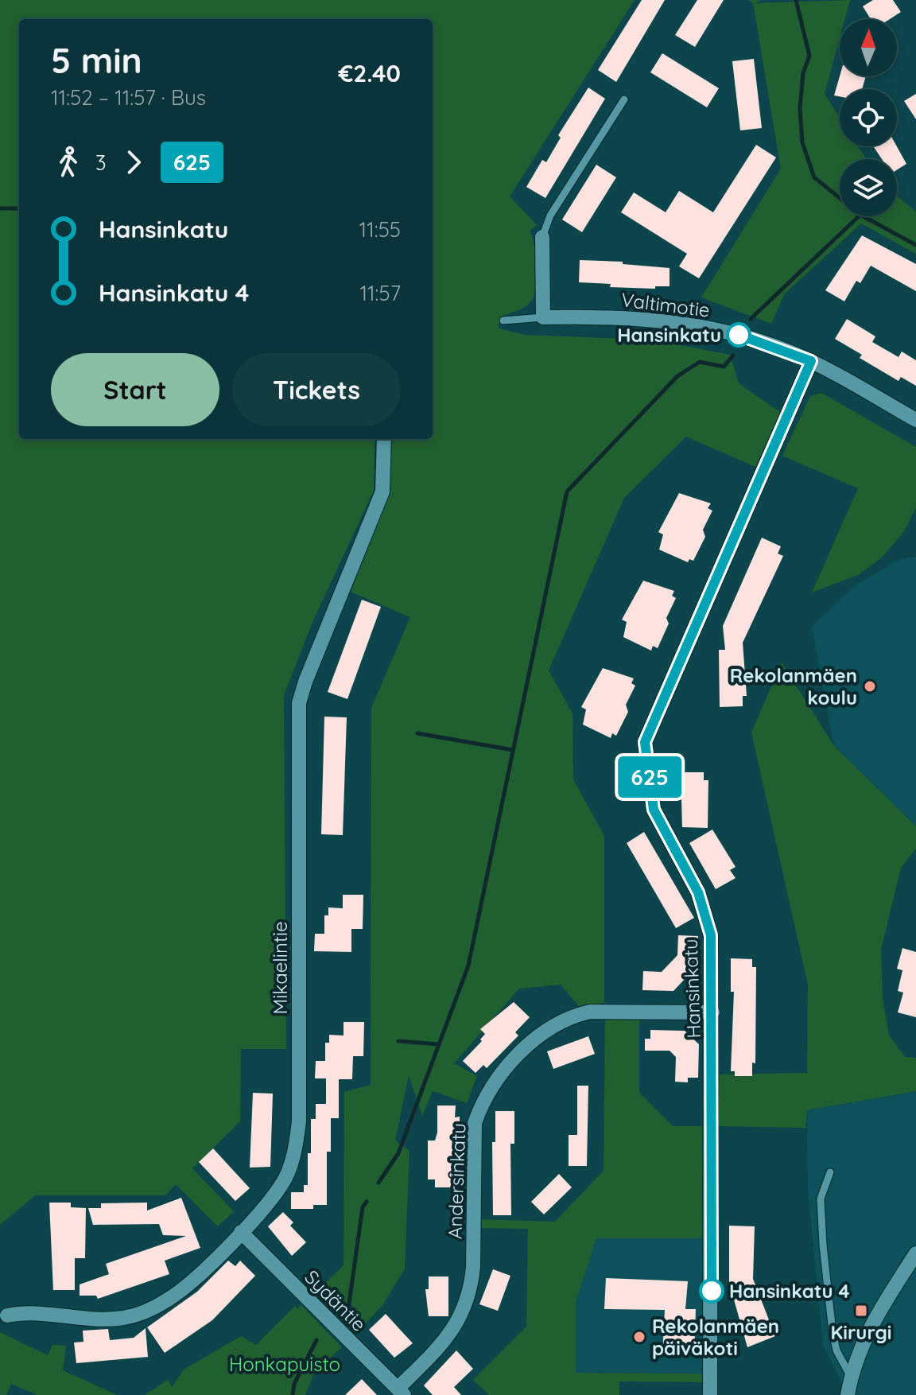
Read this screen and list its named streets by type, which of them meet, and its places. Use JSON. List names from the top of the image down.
{
  "streets": {
    "street": [
      "Valtimotie",
      "Mikaelintie",
      "Hansinkatu",
      "Andersinkatu",
      "Sydäntie"
    ]
  },
  "crossings": [
    ["Valtimotie", "Hansinkatu"],
    ["Mikaelintie", "Sydäntie"],
    ["Hansinkatu", "Andersinkatu"],
    ["Andersinkatu", "Sydäntie"]
  ],
  "parks": ["Honkapuisto"],
  "places": {
    "other": [
      "Hansinkatu",
      "Rekolanmäen koulu",
      "Hansinkatu 4",
      "Rekolanmäen päiväkoti"
    ],
    "transit": ["Kirurgi"]
  },
  "lines": ["bus line 625"],
  "north": "top",
  "page": {
    "on_map": "625",
    "heading": ["5 min", "11:52 – 11:57 · Bus", "€2.40"],
    "legs": ["3", "625"],
    "list": [
      {
        "name": "Hansinkatu",
        "value": "11:55"
      },
      {
        "name": "Hansinkatu 4",
        "value": "11:57"
      }
    ],
    "buttons": ["Start", "Tickets"]
  }
}
